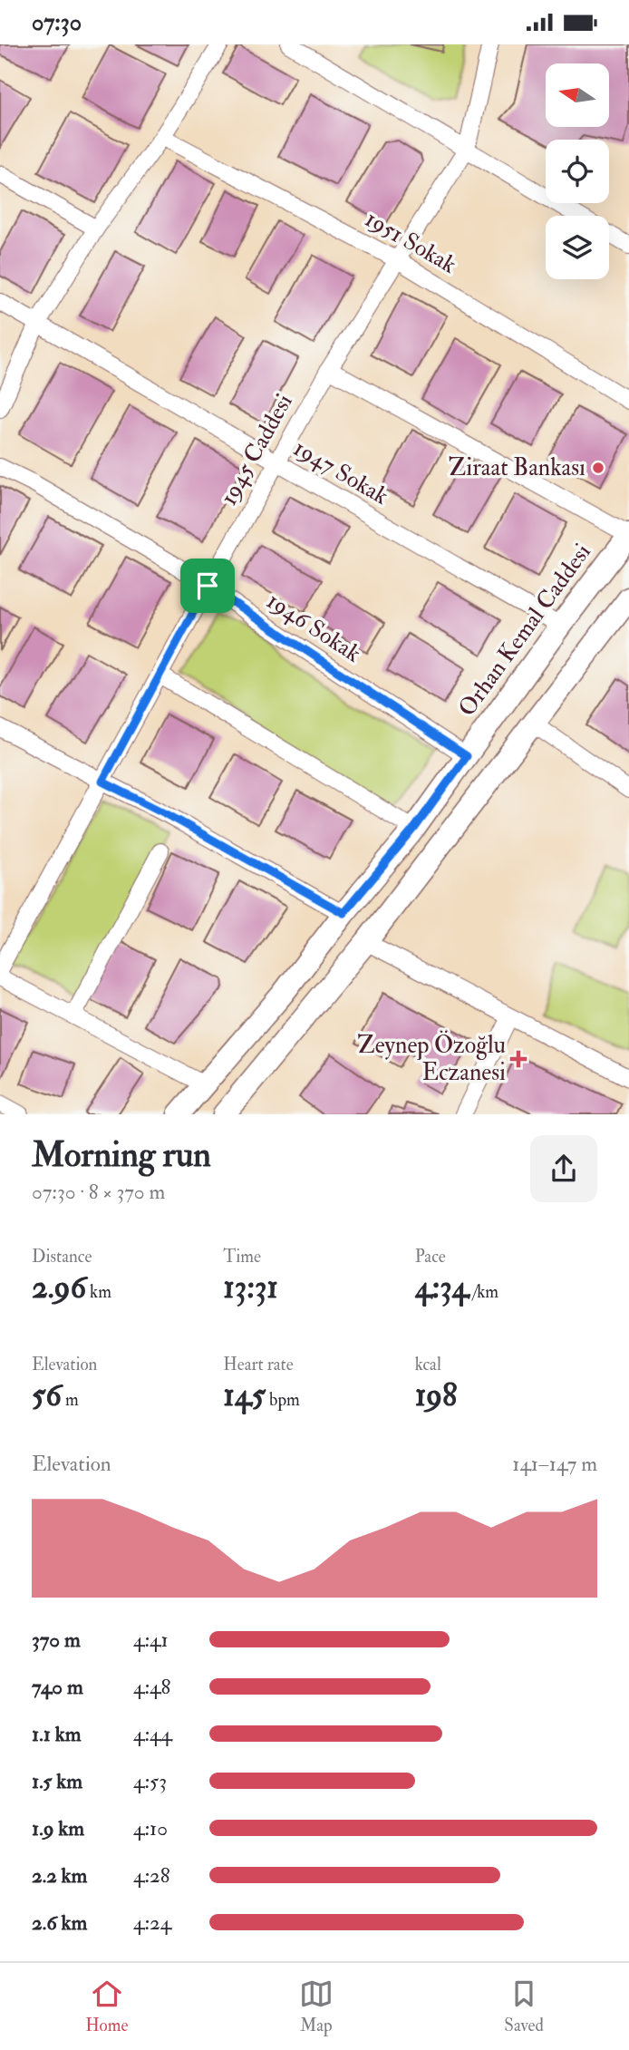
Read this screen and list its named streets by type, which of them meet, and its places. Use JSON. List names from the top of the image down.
{
  "streets": {
    "main road": ["Orhan Kemal Caddesi"],
    "street": [
      "1951 Sokak",
      "1945 Caddesi",
      "1947 Sokak",
      "1946 Sokak"
    ]
  },
  "crossings": [
    ["1951 Sokak", "1945 Caddesi"],
    ["1945 Caddesi", "1947 Sokak"],
    ["1945 Caddesi", "1946 Sokak"],
    ["1947 Sokak", "Orhan Kemal Caddesi"],
    ["1946 Sokak", "Orhan Kemal Caddesi"]
  ],
  "places": {
    "other": ["Ziraat Bankası"],
    "health": ["Zeynep Özoğlu Eczanesi"]
  },
  "north": "left",
  "page": {
    "status": "07:30",
    "heading": ["Morning run", "07:30 · 8 × 370 m"],
    "stats": [
      ["Distance", "2.96 km"],
      ["Time", "13:31"],
      ["Pace", "4:34 /km"],
      ["Elevation", "56 m"],
      ["Heart rate", "145 bpm"],
      ["kcal", "198"]
    ],
    "chart": ["Elevation", "141–147 m"],
    "list": [
      {
        "name": "370 m",
        "note": "4:41"
      },
      {
        "name": "740 m",
        "note": "4:48"
      },
      {
        "name": "1.1 km",
        "note": "4:44"
      },
      {
        "name": "1.5 km",
        "note": "4:53"
      },
      {
        "name": "1.9 km",
        "note": "4:10"
      },
      {
        "name": "2.2 km",
        "note": "4:28"
      },
      {
        "name": "2.6 km",
        "note": "4:24"
      }
    ],
    "tabs": ["Home", "Map", "Saved"]
  }
}
